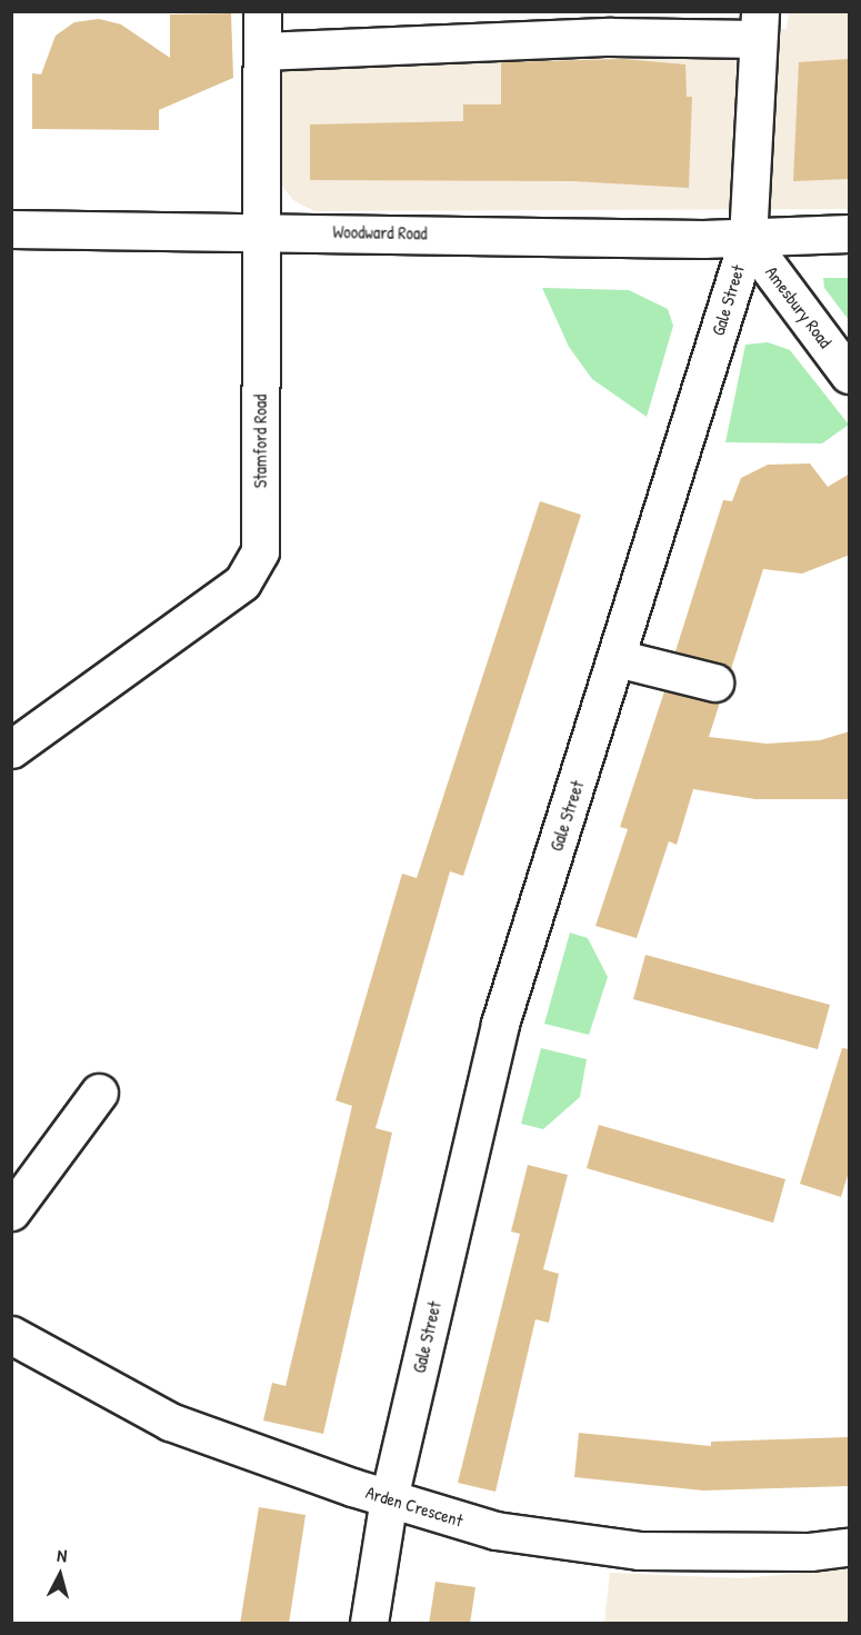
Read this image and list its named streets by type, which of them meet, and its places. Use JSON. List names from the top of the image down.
{
  "streets": {
    "street": [
      "Woodward Road",
      "Gale Street",
      "Amesbury Road",
      "Stamford Road",
      "Arden Crescent"
    ]
  },
  "crossings": [
    ["Woodward Road", "Gale Street"],
    ["Woodward Road", "Amesbury Road"],
    ["Woodward Road", "Stamford Road"],
    ["Gale Street", "Amesbury Road"],
    ["Gale Street", "Arden Crescent"]
  ],
  "north": "top"
}
